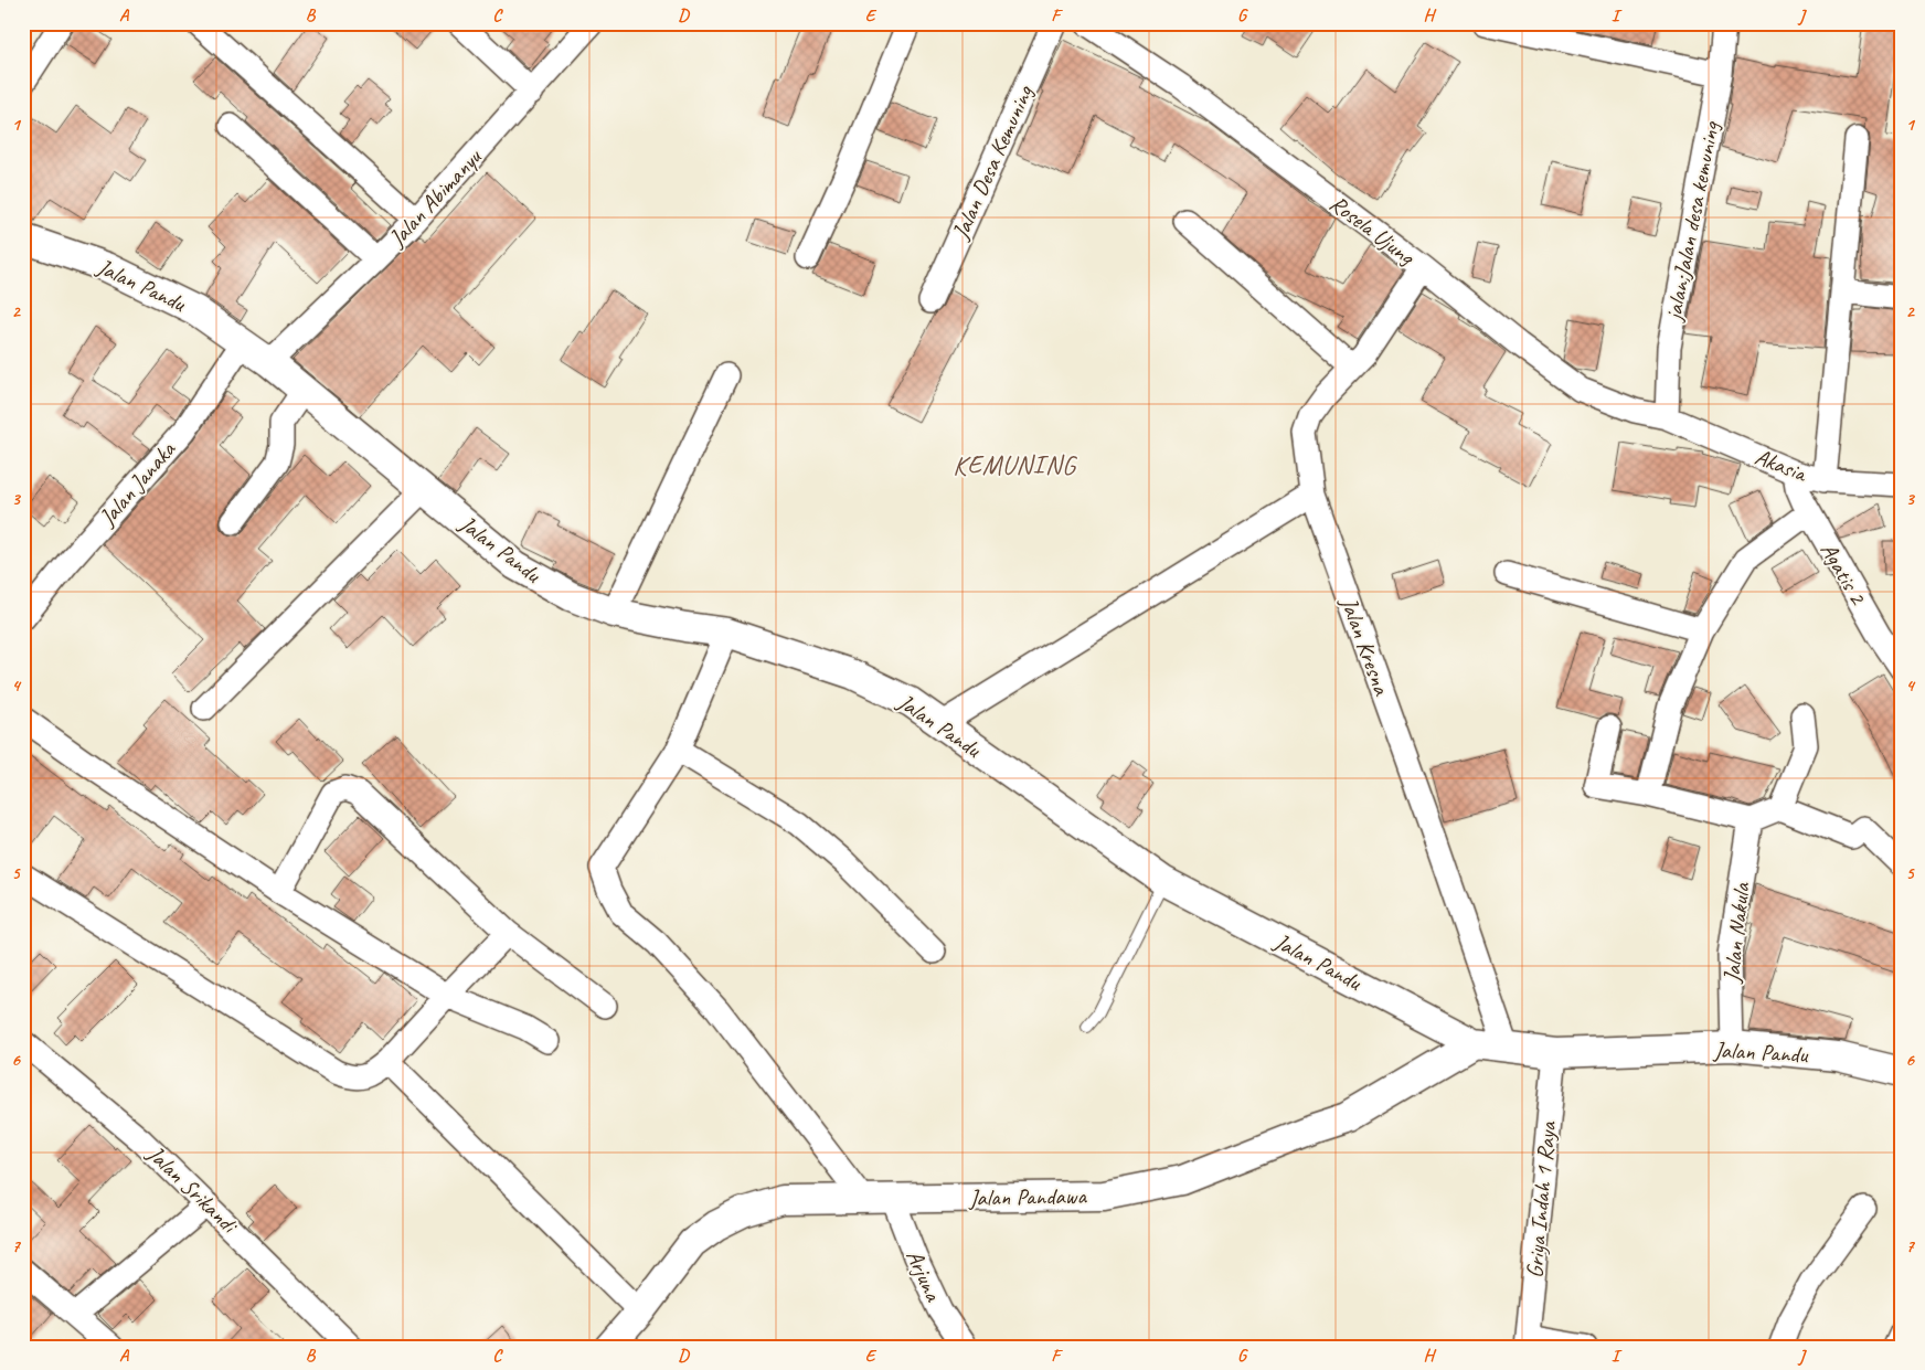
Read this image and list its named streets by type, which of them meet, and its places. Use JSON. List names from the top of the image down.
{
  "streets": {
    "street": [
      "Jalan Desa Kemuning",
      "Jalan Abimanyu",
      "jalan;Jalan desa kemuning",
      "Rosela Ujung",
      "Jalan Pandu",
      "Akasia",
      "Jalan Janaka",
      "Agatis 2",
      "Jalan Kresna",
      "Jalan Nakula",
      "Jalan Srikandi",
      "Jalan Pandawa",
      "Griya Indah 1 Raya",
      "Arjuna"
    ]
  },
  "crossings": [
    ["Jalan Abimanyu", "Jalan Pandu"],
    ["jalan;Jalan desa kemuning", "Rosela Ujung"],
    ["jalan;Jalan desa kemuning", "Akasia"],
    ["Rosela Ujung", "Akasia"],
    ["Rosela Ujung", "Jalan Kresna"],
    ["Jalan Pandu", "Jalan Janaka"],
    ["Jalan Pandu", "Jalan Kresna"],
    ["Jalan Pandu", "Jalan Nakula"],
    ["Jalan Pandu", "Jalan Pandawa"],
    ["Jalan Pandu", "Griya Indah 1 Raya"],
    ["Akasia", "Agatis 2"],
    ["Jalan Pandawa", "Arjuna"]
  ],
  "districts": ["KEMUNING"],
  "grid": {
    "columns": [
      "A",
      "B",
      "C",
      "D",
      "E",
      "F",
      "G",
      "H",
      "I",
      "J"
    ],
    "rows": [
      "1",
      "2",
      "3",
      "4",
      "5",
      "6",
      "7"
    ]
  }
}
